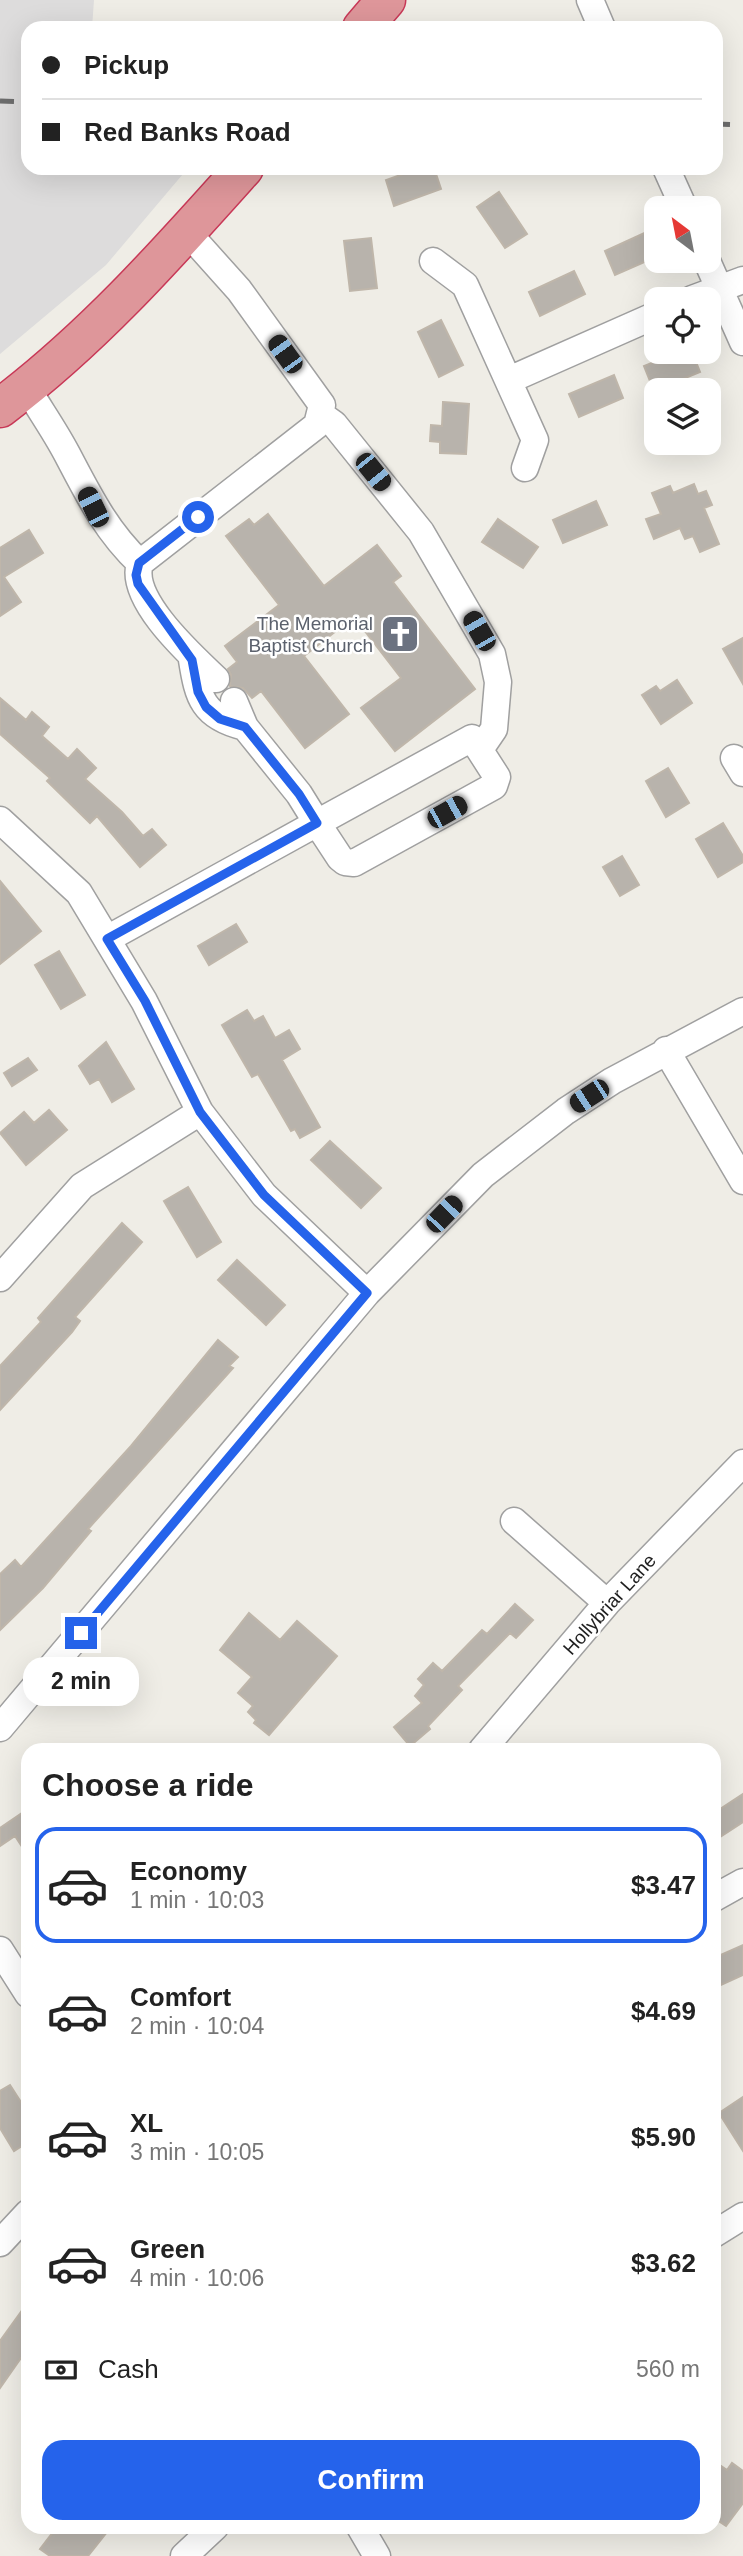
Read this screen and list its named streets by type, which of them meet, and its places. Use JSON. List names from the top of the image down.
{
  "streets": {
    "street": ["Hollybriar Lane"]
  },
  "places": {
    "church": ["The Memorial Baptist Church"]
  },
  "north": "top left",
  "page": {
    "banner": ["Pickup", "Red Banks Road"],
    "bubble": "2 min",
    "heading": "Choose a ride",
    "list": [
      {
        "name": "Economy",
        "note": "1 min · 10:03",
        "value": "$3.47"
      },
      {
        "name": "Comfort",
        "note": "2 min · 10:04",
        "value": "$4.69"
      },
      {
        "name": "XL",
        "note": "3 min · 10:05",
        "value": "$5.90"
      },
      {
        "name": "Green",
        "note": "4 min · 10:06",
        "value": "$3.62"
      }
    ],
    "pay": ["Cash", "560 m"],
    "buttons": "Confirm"
  }
}
